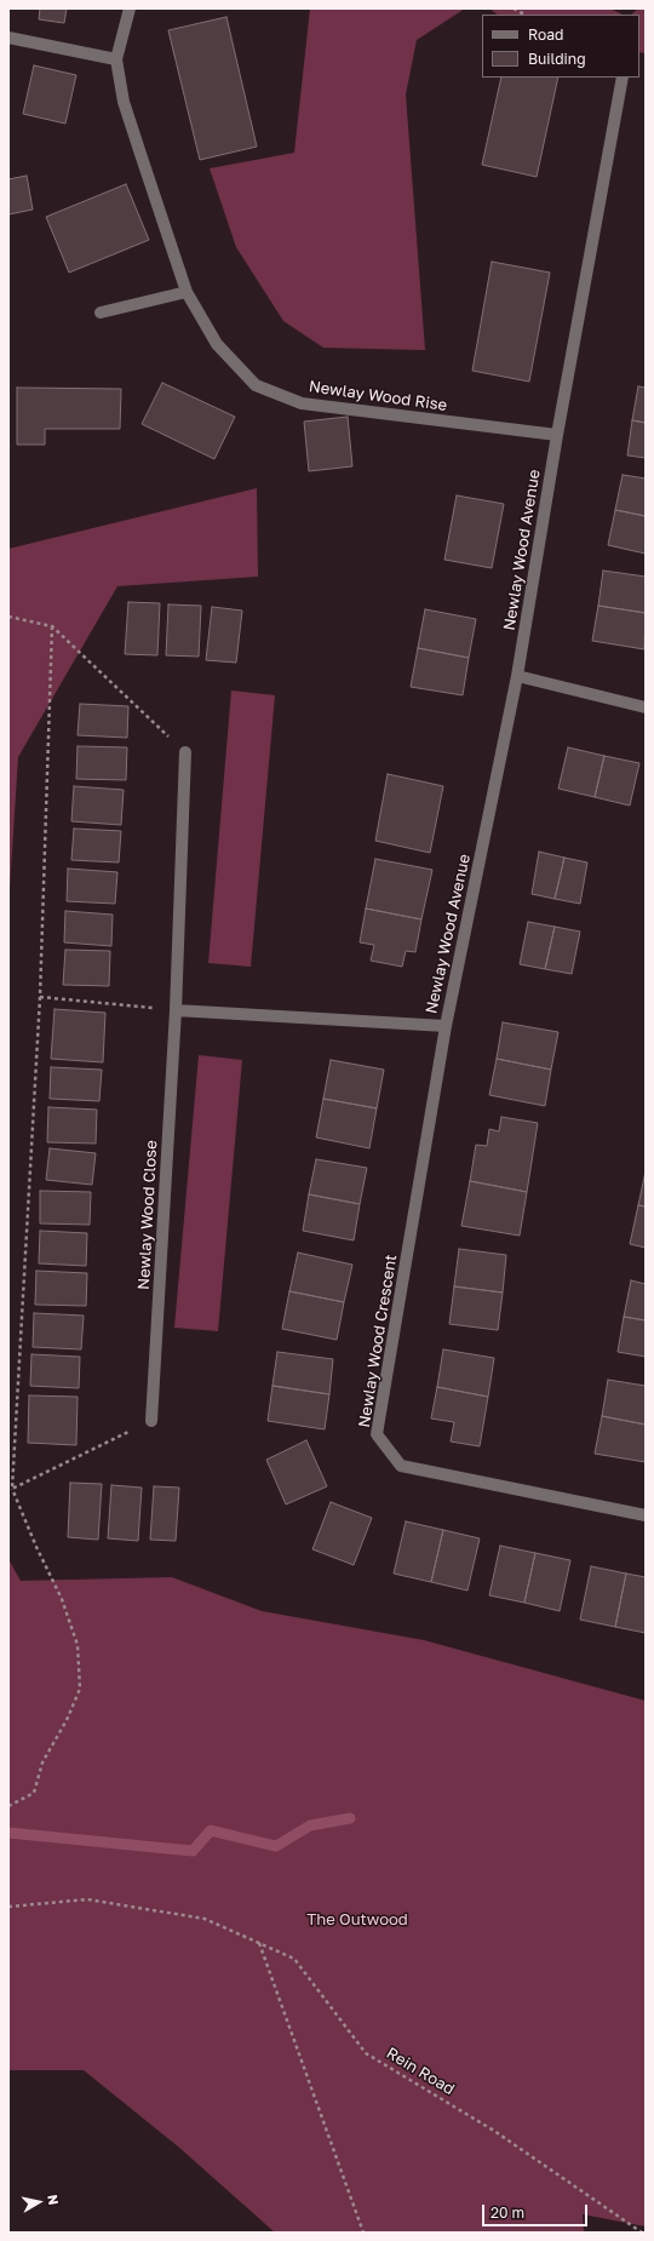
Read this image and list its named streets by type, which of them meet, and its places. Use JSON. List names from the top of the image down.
{
  "streets": {
    "street": [
      "Newlay Wood Rise",
      "Newlay Wood Avenue",
      "Newlay Wood Close",
      "Newlay Wood Crescent"
    ],
    "path": ["Rein Road"]
  },
  "crossings": [
    ["Newlay Wood Rise", "Newlay Wood Avenue"],
    ["Newlay Wood Avenue", "Newlay Wood Crescent"]
  ],
  "parks": ["The Outwood"],
  "legend": ["Road", "Building"],
  "scale_bar": "20 m",
  "north": "right"
}
